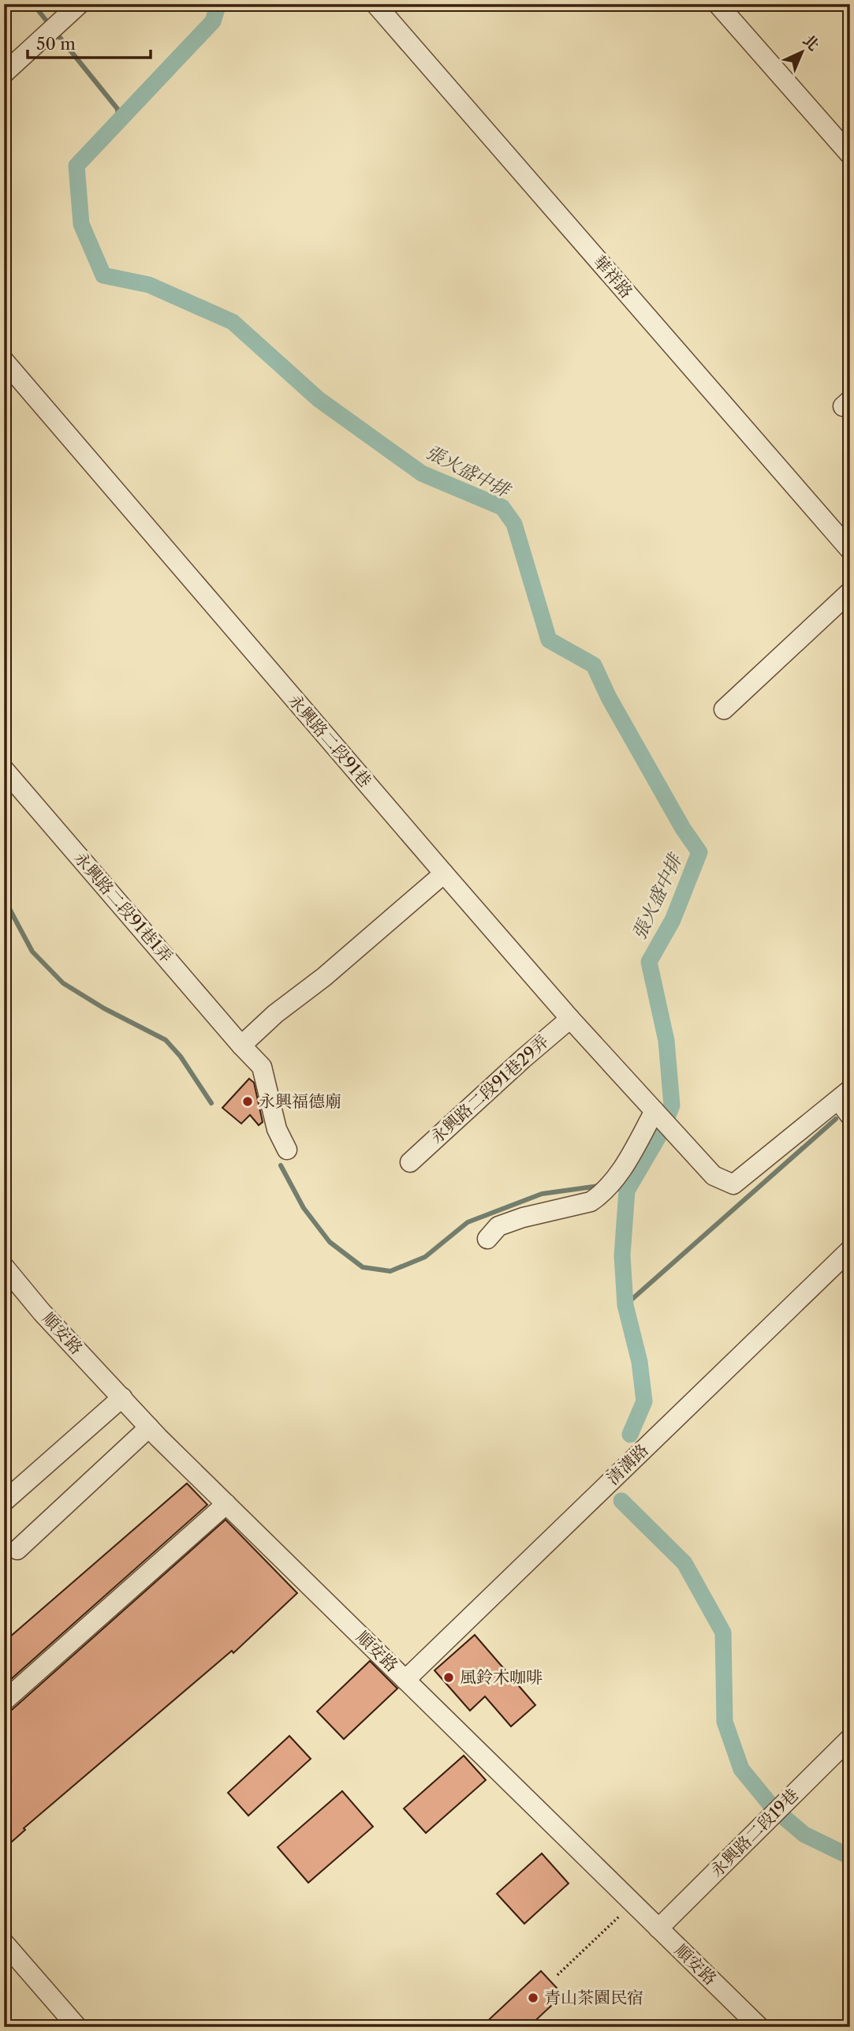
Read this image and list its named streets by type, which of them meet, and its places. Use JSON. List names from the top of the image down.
{
  "streets": {
    "street": [
      "華祥路",
      "永興路二段91巷",
      "永興路二段91巷1弄",
      "永興路二段91巷29弄",
      "順安路",
      "清溝路",
      "永興路二段19巷"
    ]
  },
  "crossings": [
    ["永興路二段91巷", "永興路二段91巷29弄"],
    ["順安路", "清溝路"],
    ["順安路", "永興路二段19巷"]
  ],
  "water": ["張火盛中排"],
  "places": ["永興福德廟", "風鈴木咖啡", "青山茶園民宿"],
  "scale_bar": "50 m",
  "north": "top right"
}
